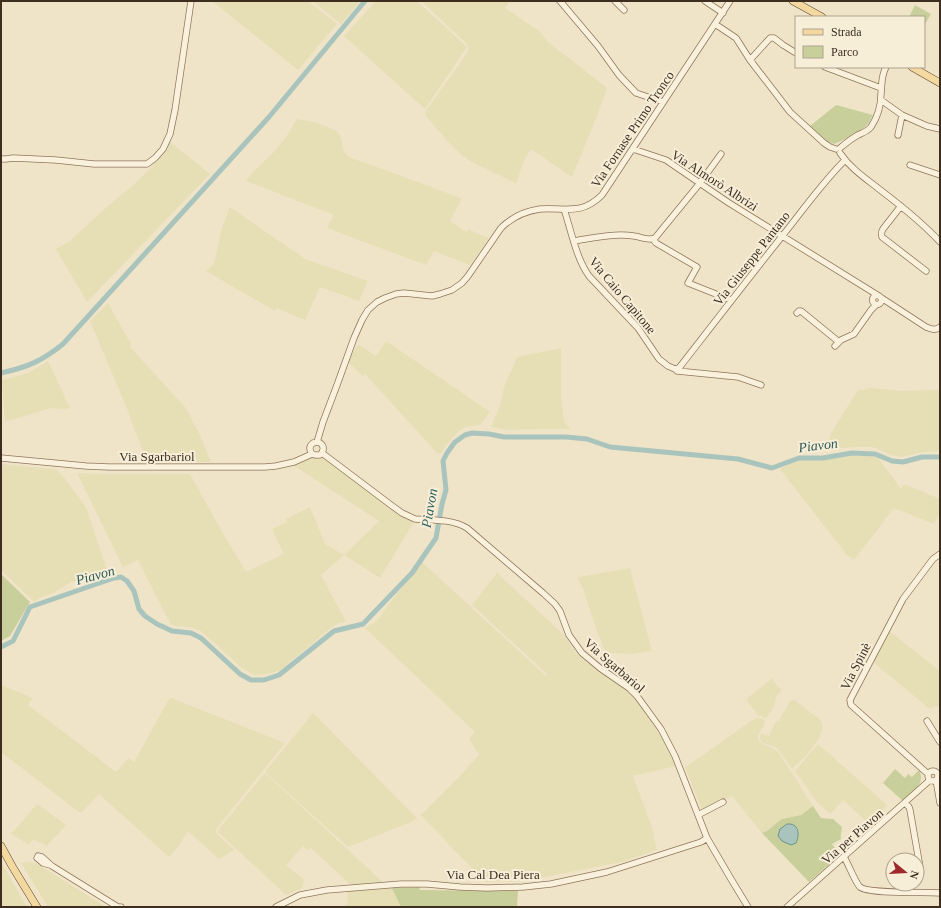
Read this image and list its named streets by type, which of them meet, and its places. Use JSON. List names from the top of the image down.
{
  "streets": {
    "street": [
      "Via Fornase Primo Tronco",
      "Via Almorò Albrizi",
      "Via Giuseppe Pantano",
      "Via Caio Capitone",
      "Via Sgarbariol",
      "Via Spinè",
      "Via per Piavon",
      "Via Cal Dea Piera"
    ]
  },
  "crossings": [
    ["Via Fornase Primo Tronco", "Via Almorò Albrizi"],
    ["Via Fornase Primo Tronco", "Via Caio Capitone"],
    ["Via Fornase Primo Tronco", "Via Sgarbariol"],
    ["Via Almorò Albrizi", "Via Giuseppe Pantano"],
    ["Via Giuseppe Pantano", "Via Caio Capitone"],
    ["Via Sgarbariol", "Via Cal Dea Piera"]
  ],
  "water": ["Piavon"],
  "legend": ["Strada", "Parco"],
  "north": "right"
}
